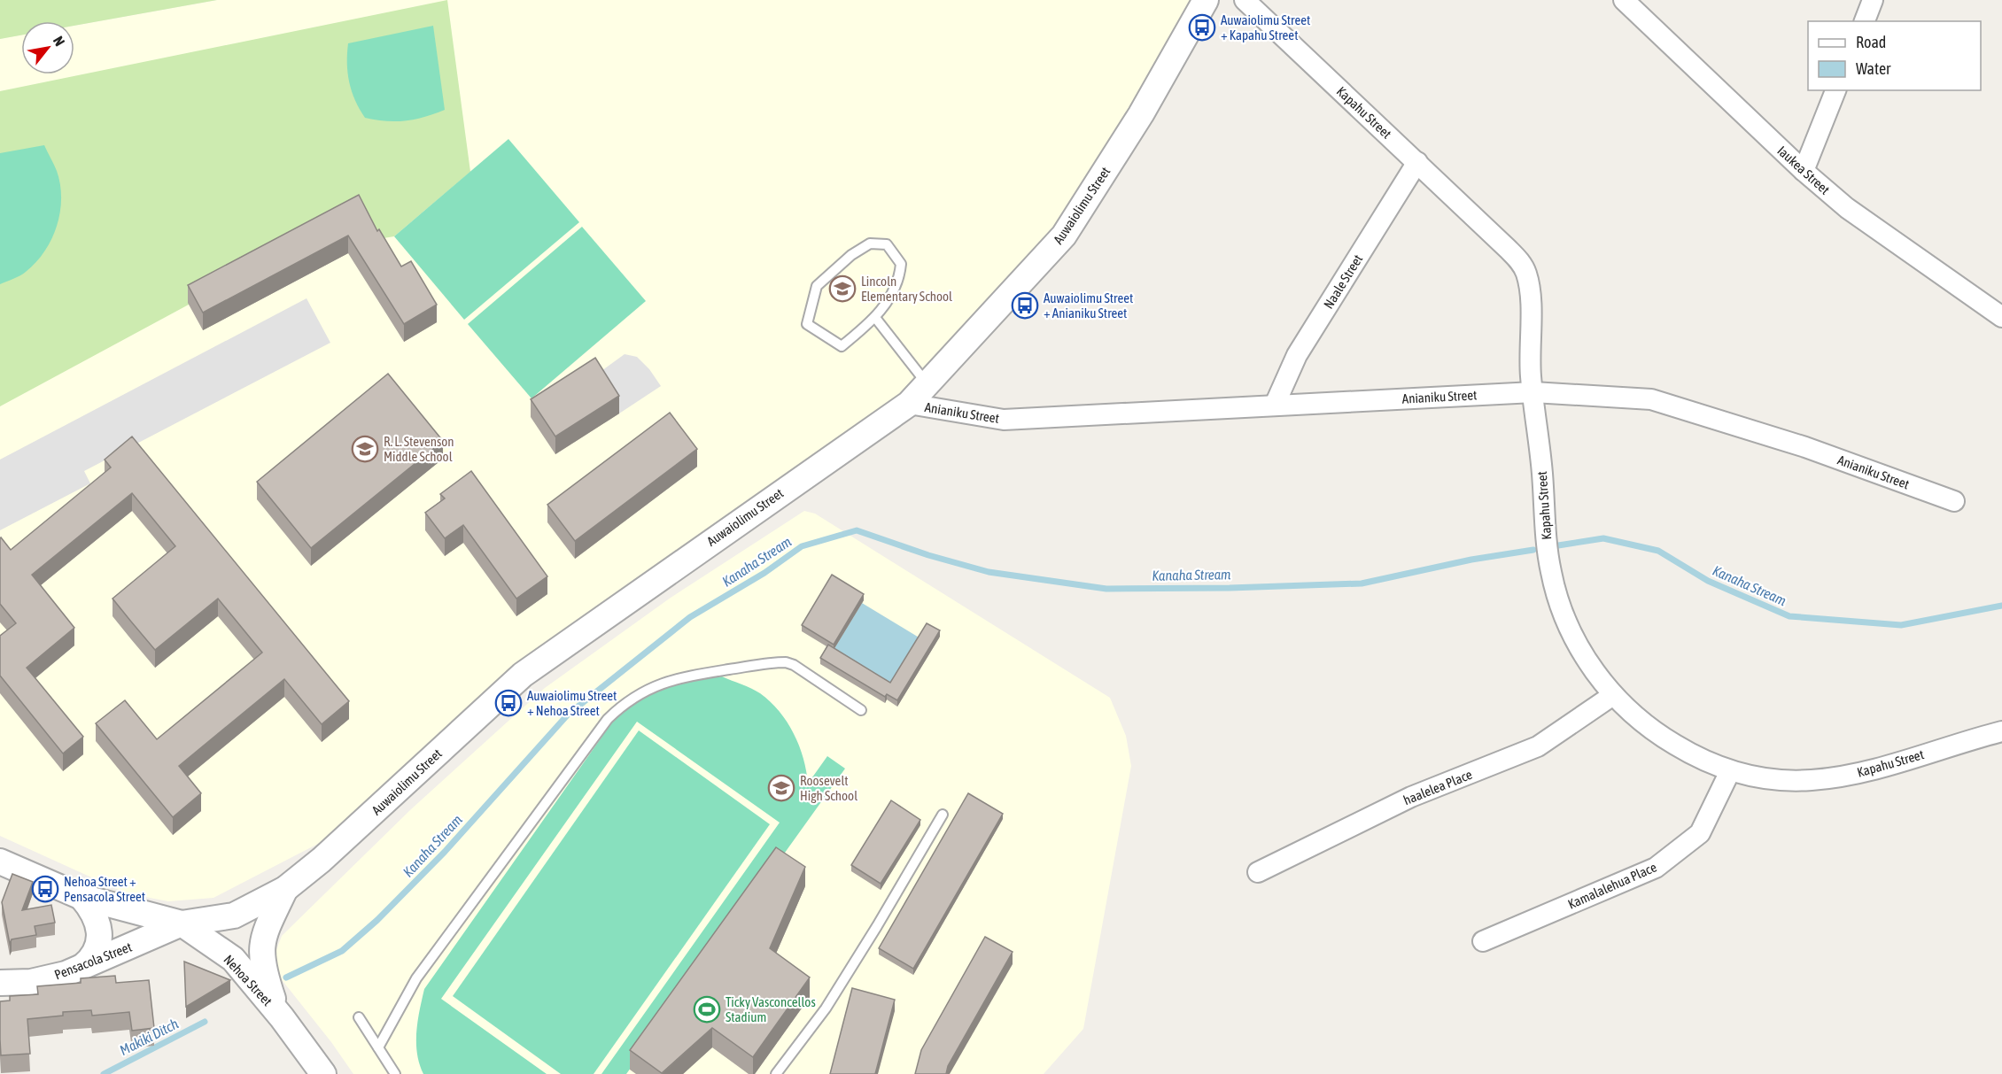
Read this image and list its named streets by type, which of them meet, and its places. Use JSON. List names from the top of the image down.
{
  "streets": {
    "street": [
      "Kapahu Street",
      "Iaukea Street",
      "Auwaiolimu Street",
      "Naale Street",
      "Anianiku Street",
      "haalelea Place",
      "Kamalalehua Place",
      "Pensacola Street",
      "Nehoa Street"
    ]
  },
  "crossings": [
    ["Kapahu Street", "Naale Street"],
    ["Kapahu Street", "Anianiku Street"],
    ["Kapahu Street", "haalelea Place"],
    ["Kapahu Street", "Kamalalehua Place"],
    ["Auwaiolimu Street", "Anianiku Street"],
    ["Auwaiolimu Street", "Pensacola Street"],
    ["Auwaiolimu Street", "Nehoa Street"],
    ["Naale Street", "Anianiku Street"],
    ["Pensacola Street", "Nehoa Street"]
  ],
  "water": ["Kanaha Stream", "Makiki Ditch"],
  "places": {
    "bus stop": [
      "Auwaiolimu Street + Kapahu Street",
      "Auwaiolimu Street + Anianiku Street",
      "Auwaiolimu Street + Nehoa Street",
      "Nehoa Street + Pensacola Street"
    ],
    "school or university": ["Lincoln Elementary School", "R. L. Stevenson Middle School", "Roosevelt High School"],
    "sports": ["Ticky Vasconcellos Stadium"]
  },
  "legend": ["Road", "Water"],
  "north": "top right"
}
